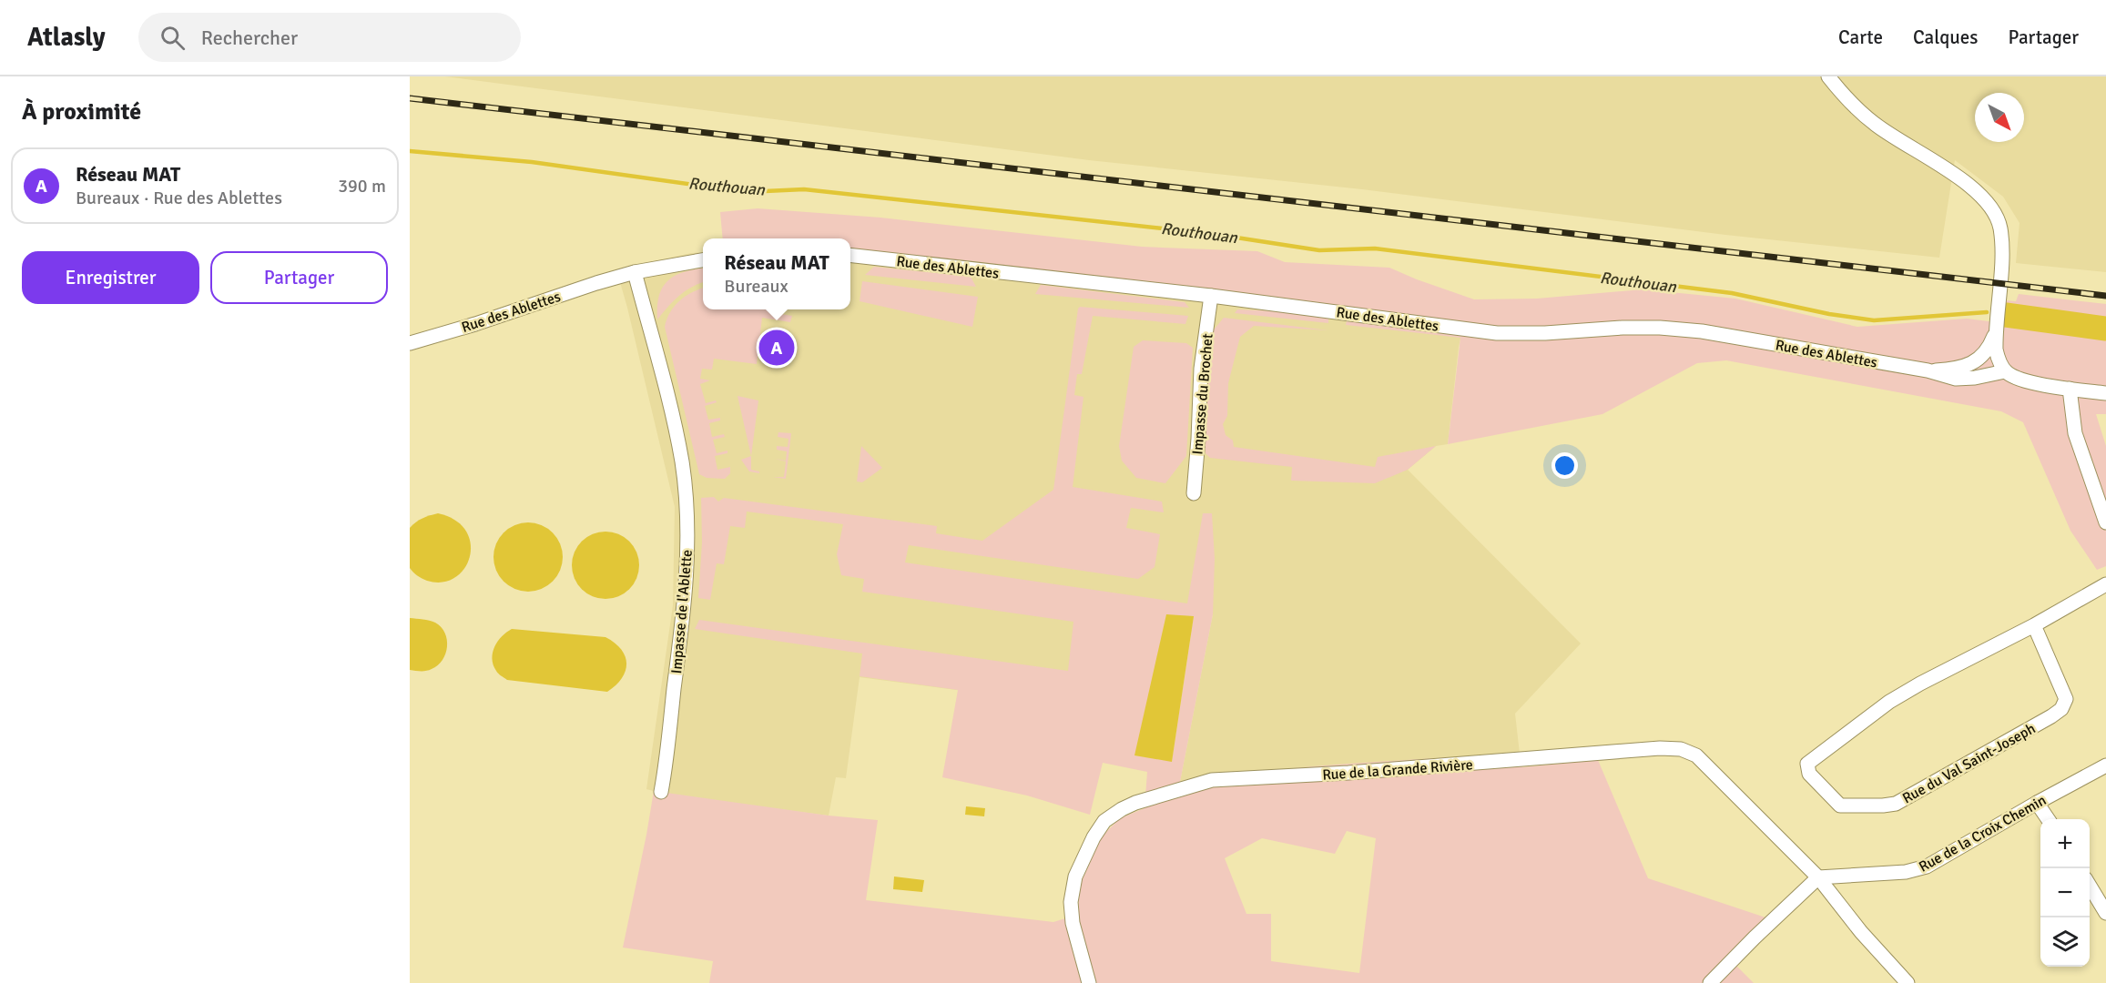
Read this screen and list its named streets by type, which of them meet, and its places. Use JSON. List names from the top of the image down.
{
  "streets": {
    "street": [
      "Rue des Ablettes",
      "Impasse du Brochet",
      "Impasse de l'Ablette",
      "Rue du Val Saint-Joseph",
      "Rue de la Grande Rivière",
      "Rue de la Croix Chemin"
    ]
  },
  "crossings": [
    ["Rue des Ablettes", "Impasse du Brochet"],
    ["Rue des Ablettes", "Impasse de l'Ablette"],
    ["Rue de la Grande Rivière", "Rue de la Croix Chemin"]
  ],
  "water": ["Routhouan"],
  "north": "bottom right",
  "page": {
    "header": "Atlasly",
    "search": "Rechercher",
    "nav": ["Carte", "Calques", "Partager"],
    "heading": "À proximité",
    "list": [
      {
        "mark": "A",
        "name": "Réseau MAT",
        "note": "Bureaux · Rue des Ablettes",
        "value": "390 m"
      }
    ],
    "buttons": ["Enregistrer", "Partager"],
    "popup": ["Réseau MAT", "Bureaux"],
    "pins": "A",
    "map_buttons": ["+", "−"]
  }
}
